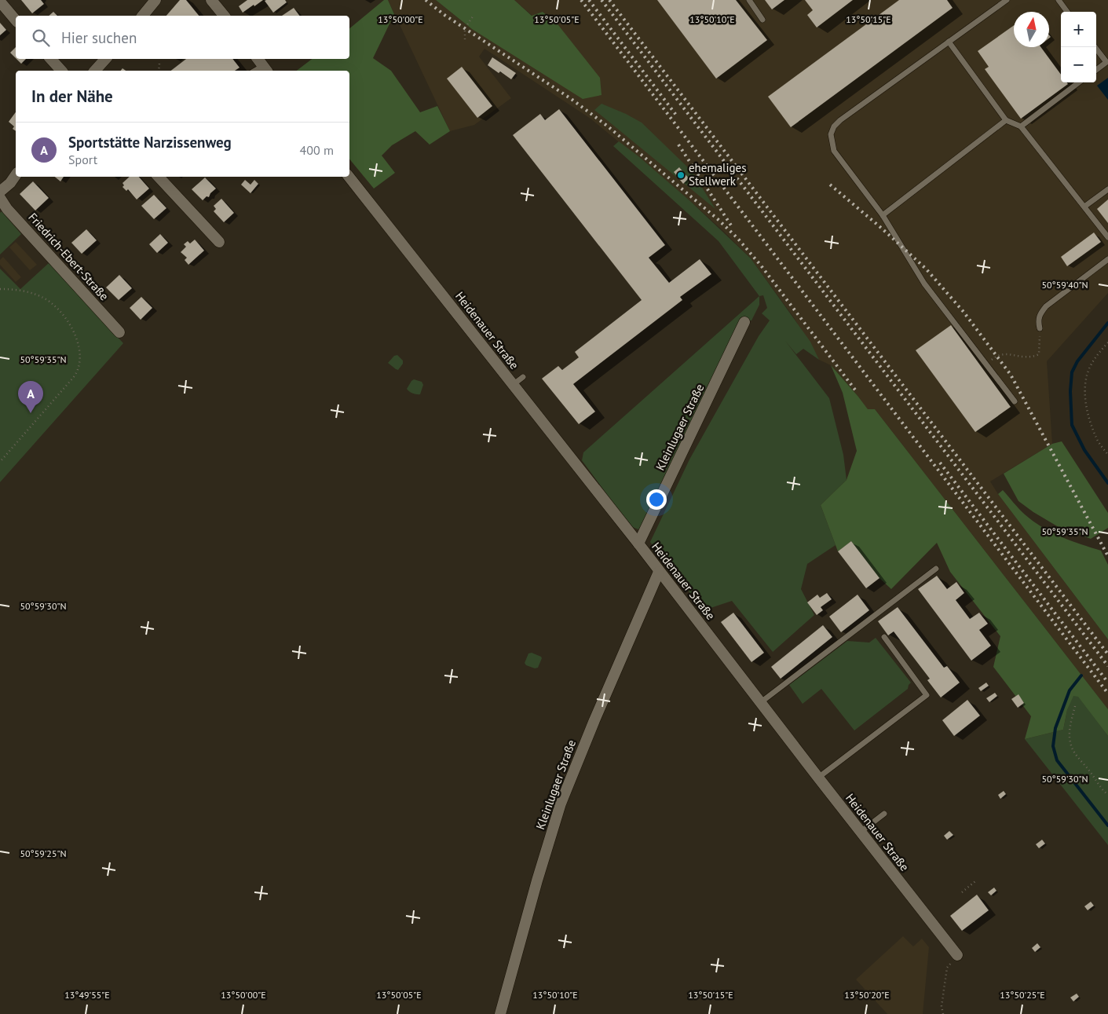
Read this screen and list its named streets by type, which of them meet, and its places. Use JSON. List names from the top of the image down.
{
  "streets": {
    "street": ["Friedrich-Ebert-Straße", "Heidenauer Straße", "Kleinlugaer Straße"]
  },
  "crossings": [
    ["Heidenauer Straße", "Kleinlugaer Straße"]
  ],
  "places": ["ehemaliges Stellwerk"],
  "north": "top",
  "page": {
    "map_buttons": ["+", "−"],
    "search": "Hier suchen",
    "heading": "In der Nähe",
    "list": [
      {
        "mark": "A",
        "name": "Sportstätte Narzissenweg",
        "note": "Sport",
        "value": "400 m"
      }
    ],
    "pins": "A"
  },
  "coordinates": [
    "13°50'00\"E",
    "13°50'05\"E",
    "13°50'10\"E",
    "13°50'15\"E",
    "50°59'40\"N",
    "50°59'35\"N",
    "50°59'30\"N",
    "50°59'25\"N",
    "13°49'55\"E",
    "13°50'20\"E",
    "13°50'25\"E"
  ]
}
